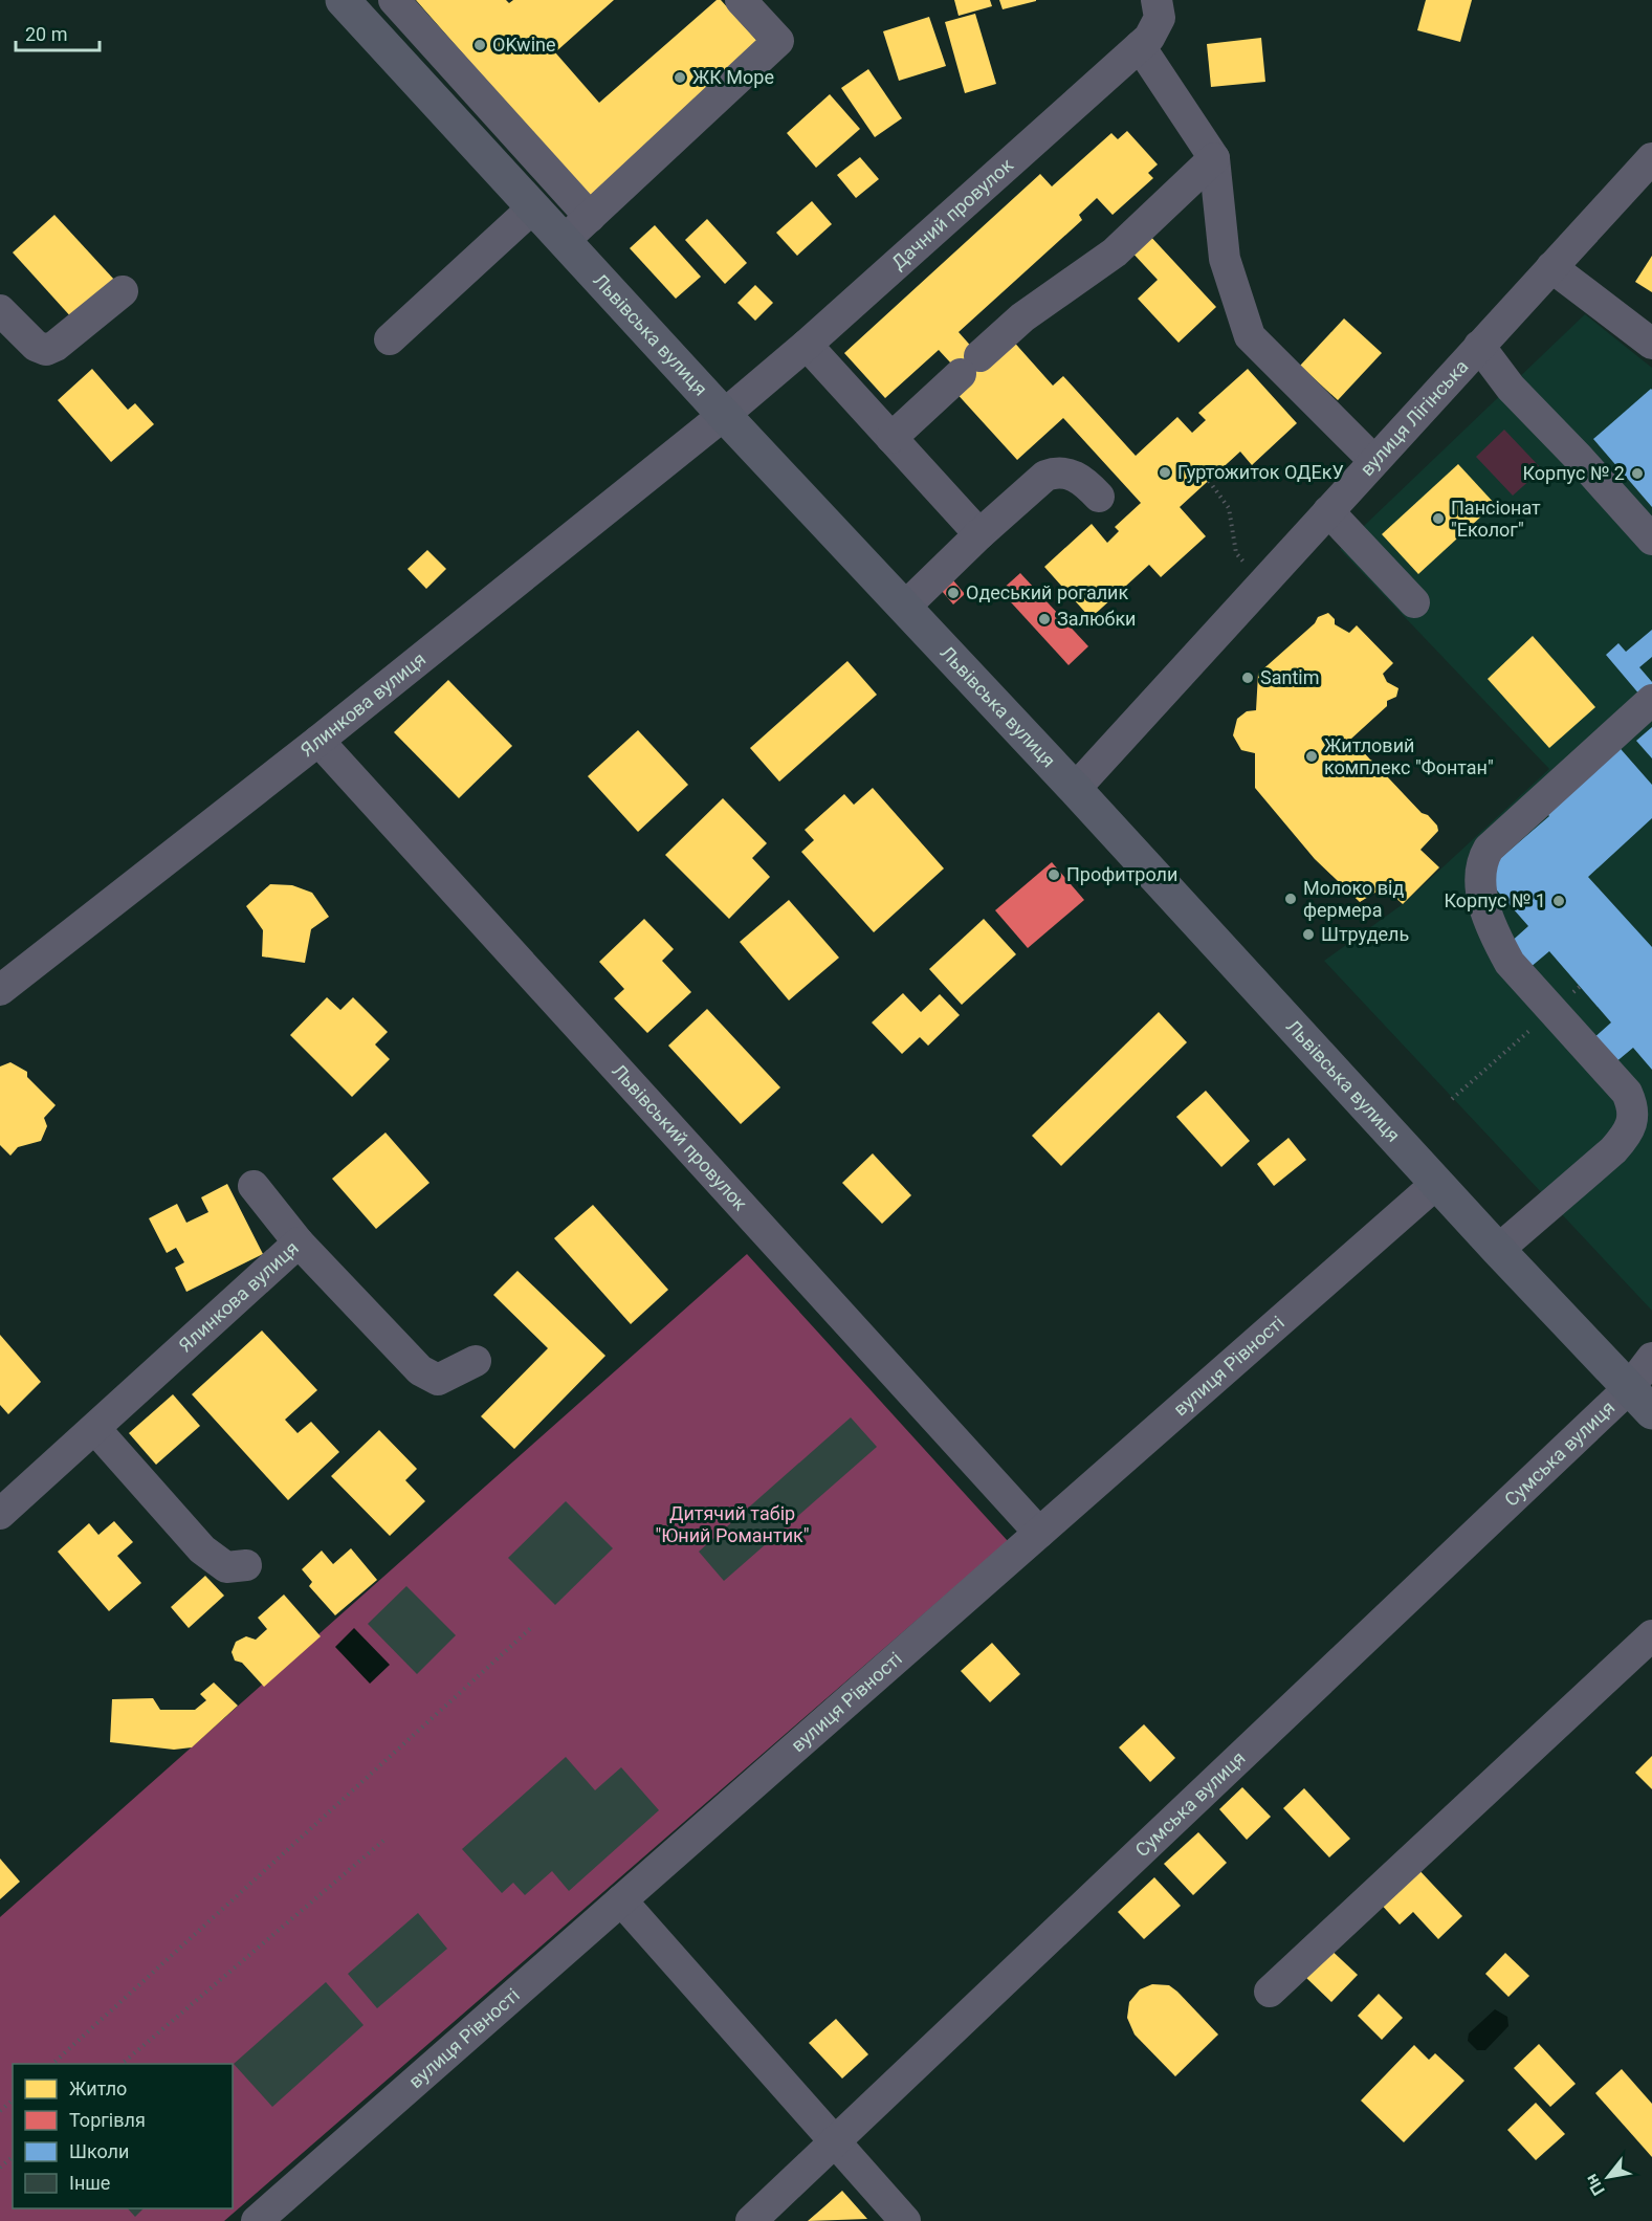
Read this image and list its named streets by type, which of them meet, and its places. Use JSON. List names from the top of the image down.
{
  "streets": {
    "main road": ["Львівська вулиця"],
    "street": [
      "Дачний провулок",
      "вулиця Лігінська",
      "Ялинкова вулиця",
      "Львівський провулок",
      "вулиця Рівності",
      "Сумська вулиця"
    ]
  },
  "crossings": [
    ["Дачний провулок", "Львівська вулиця"],
    ["Дачний провулок", "Ялинкова вулиця"],
    ["Львівська вулиця", "вулиця Лігінська"],
    ["Львівська вулиця", "Ялинкова вулиця"],
    ["Львівська вулиця", "вулиця Рівності"],
    ["Львівська вулиця", "Сумська вулиця"],
    ["Ялинкова вулиця", "Львівський провулок"],
    ["Львівський провулок", "вулиця Рівності"]
  ],
  "parks": ["Дитячий табір \"Юний Романтик\""],
  "places": [
    "OKwine",
    "ЖК Море",
    "Гуртожиток ОДЕкУ",
    "Корпус № 2",
    "Пансіонат \"Еколог\"",
    "Одеський рогалик",
    "Залюбки",
    "Santim",
    "Житловий комплекс \"Фонтан\"",
    "Профитроли",
    "Молоко від фермера",
    "Корпус № 1",
    "Штрудель"
  ],
  "legend": [
    "Житло",
    "Торгівля",
    "Школи",
    "Інше"
  ],
  "scale_bar": "20 m",
  "north": "bottom left"
}
